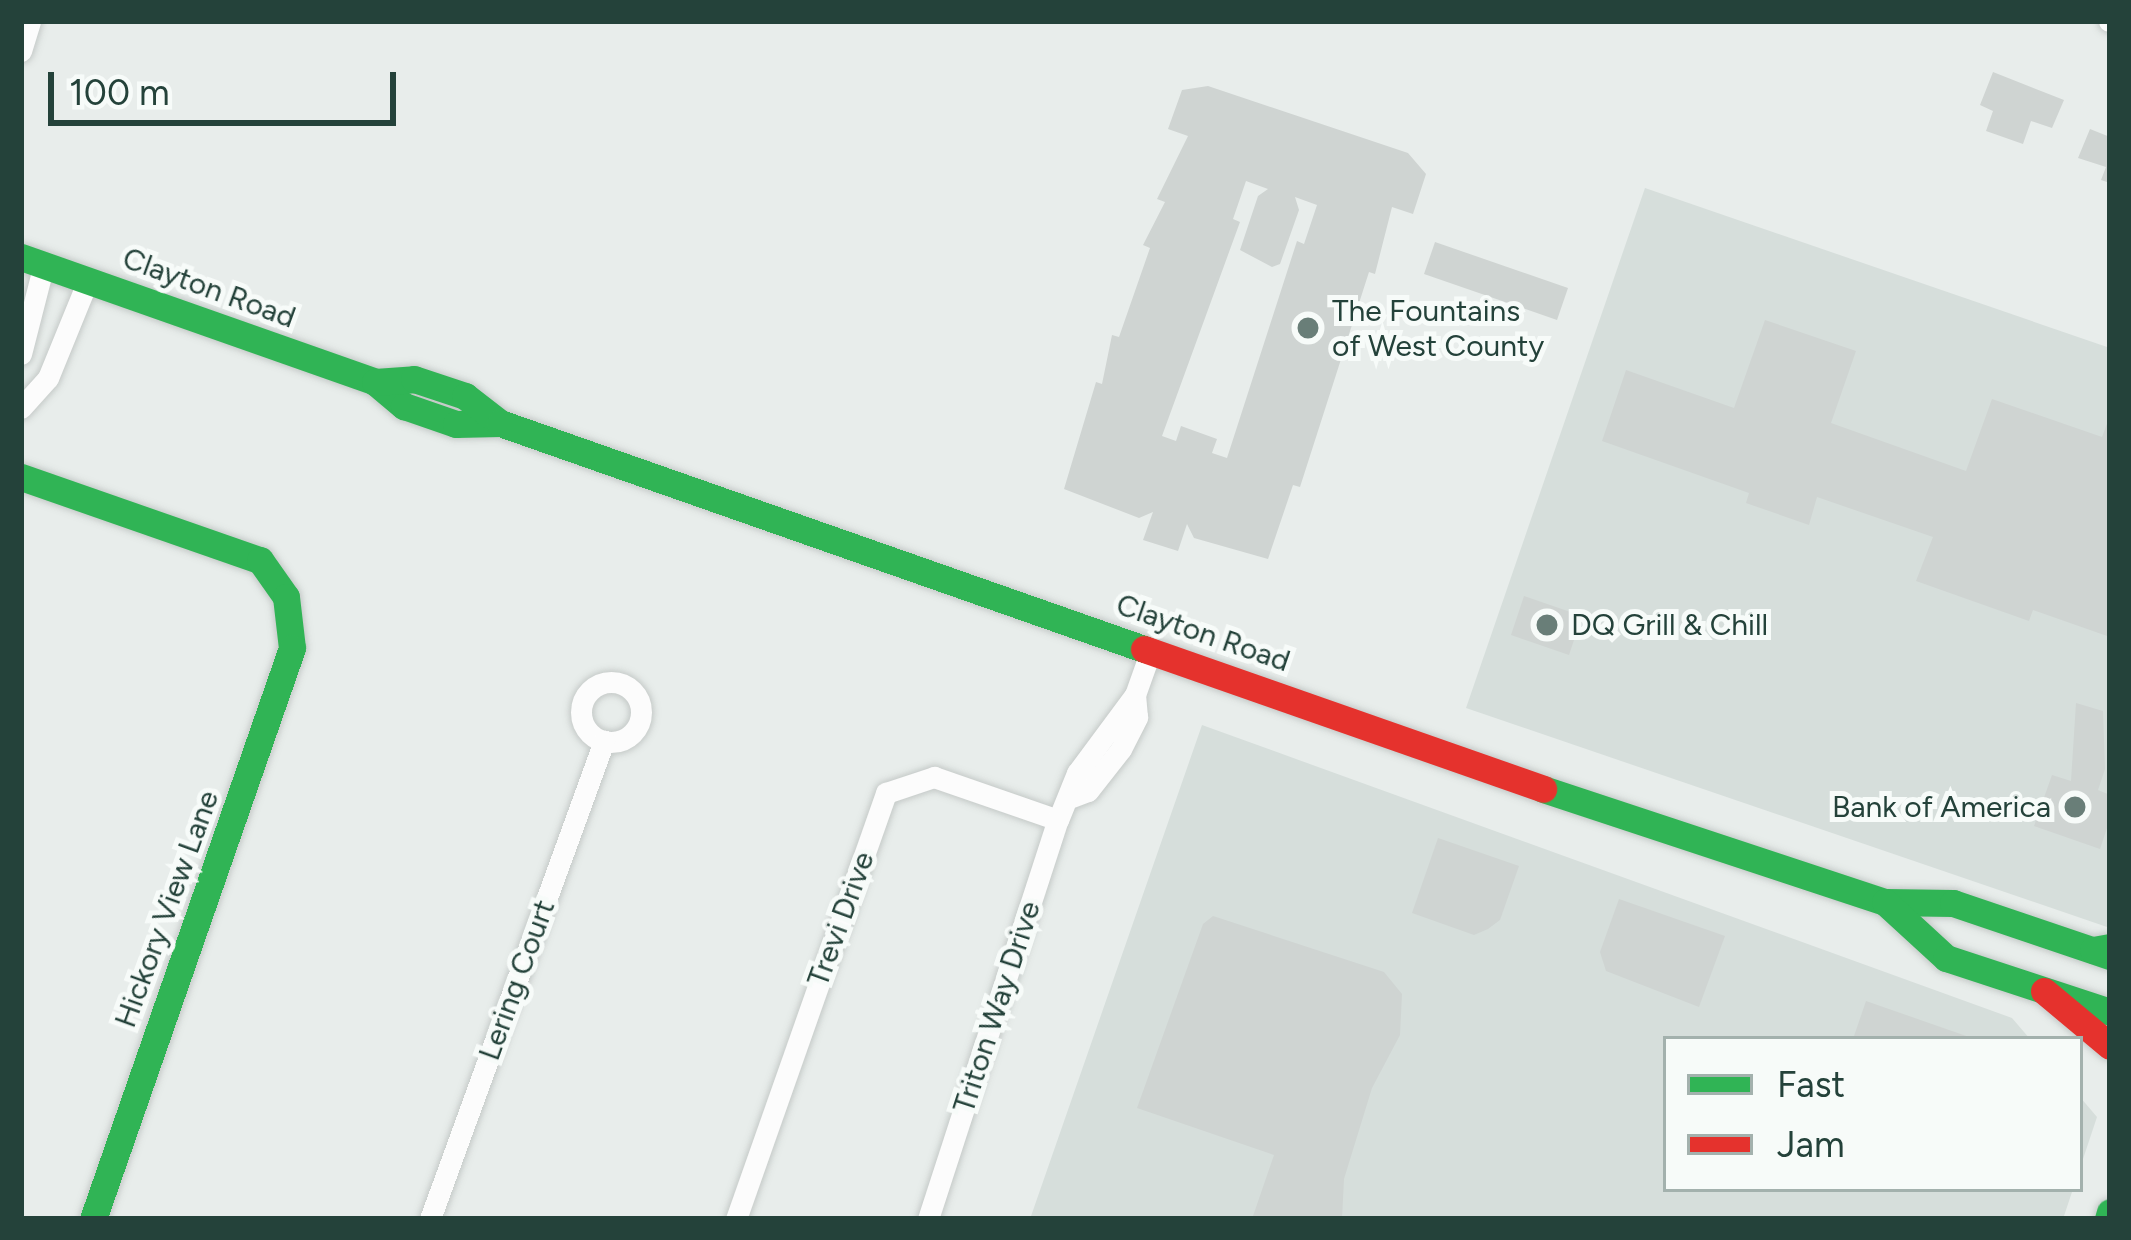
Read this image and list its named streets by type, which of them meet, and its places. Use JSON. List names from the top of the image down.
{
  "streets": {
    "main road": ["Clayton Road", "Hickory View Lane"],
    "street": ["Trevi Drive", "Lering Court", "Triton Way Drive"]
  },
  "crossings": [
    ["Clayton Road", "Triton Way Drive"],
    ["Trevi Drive", "Triton Way Drive"]
  ],
  "places": ["The Fountains of West County", "DQ Grill & Chill", "Bank of America"],
  "legend": ["Fast", "Jam"],
  "scale_bar": "100 m"
}
